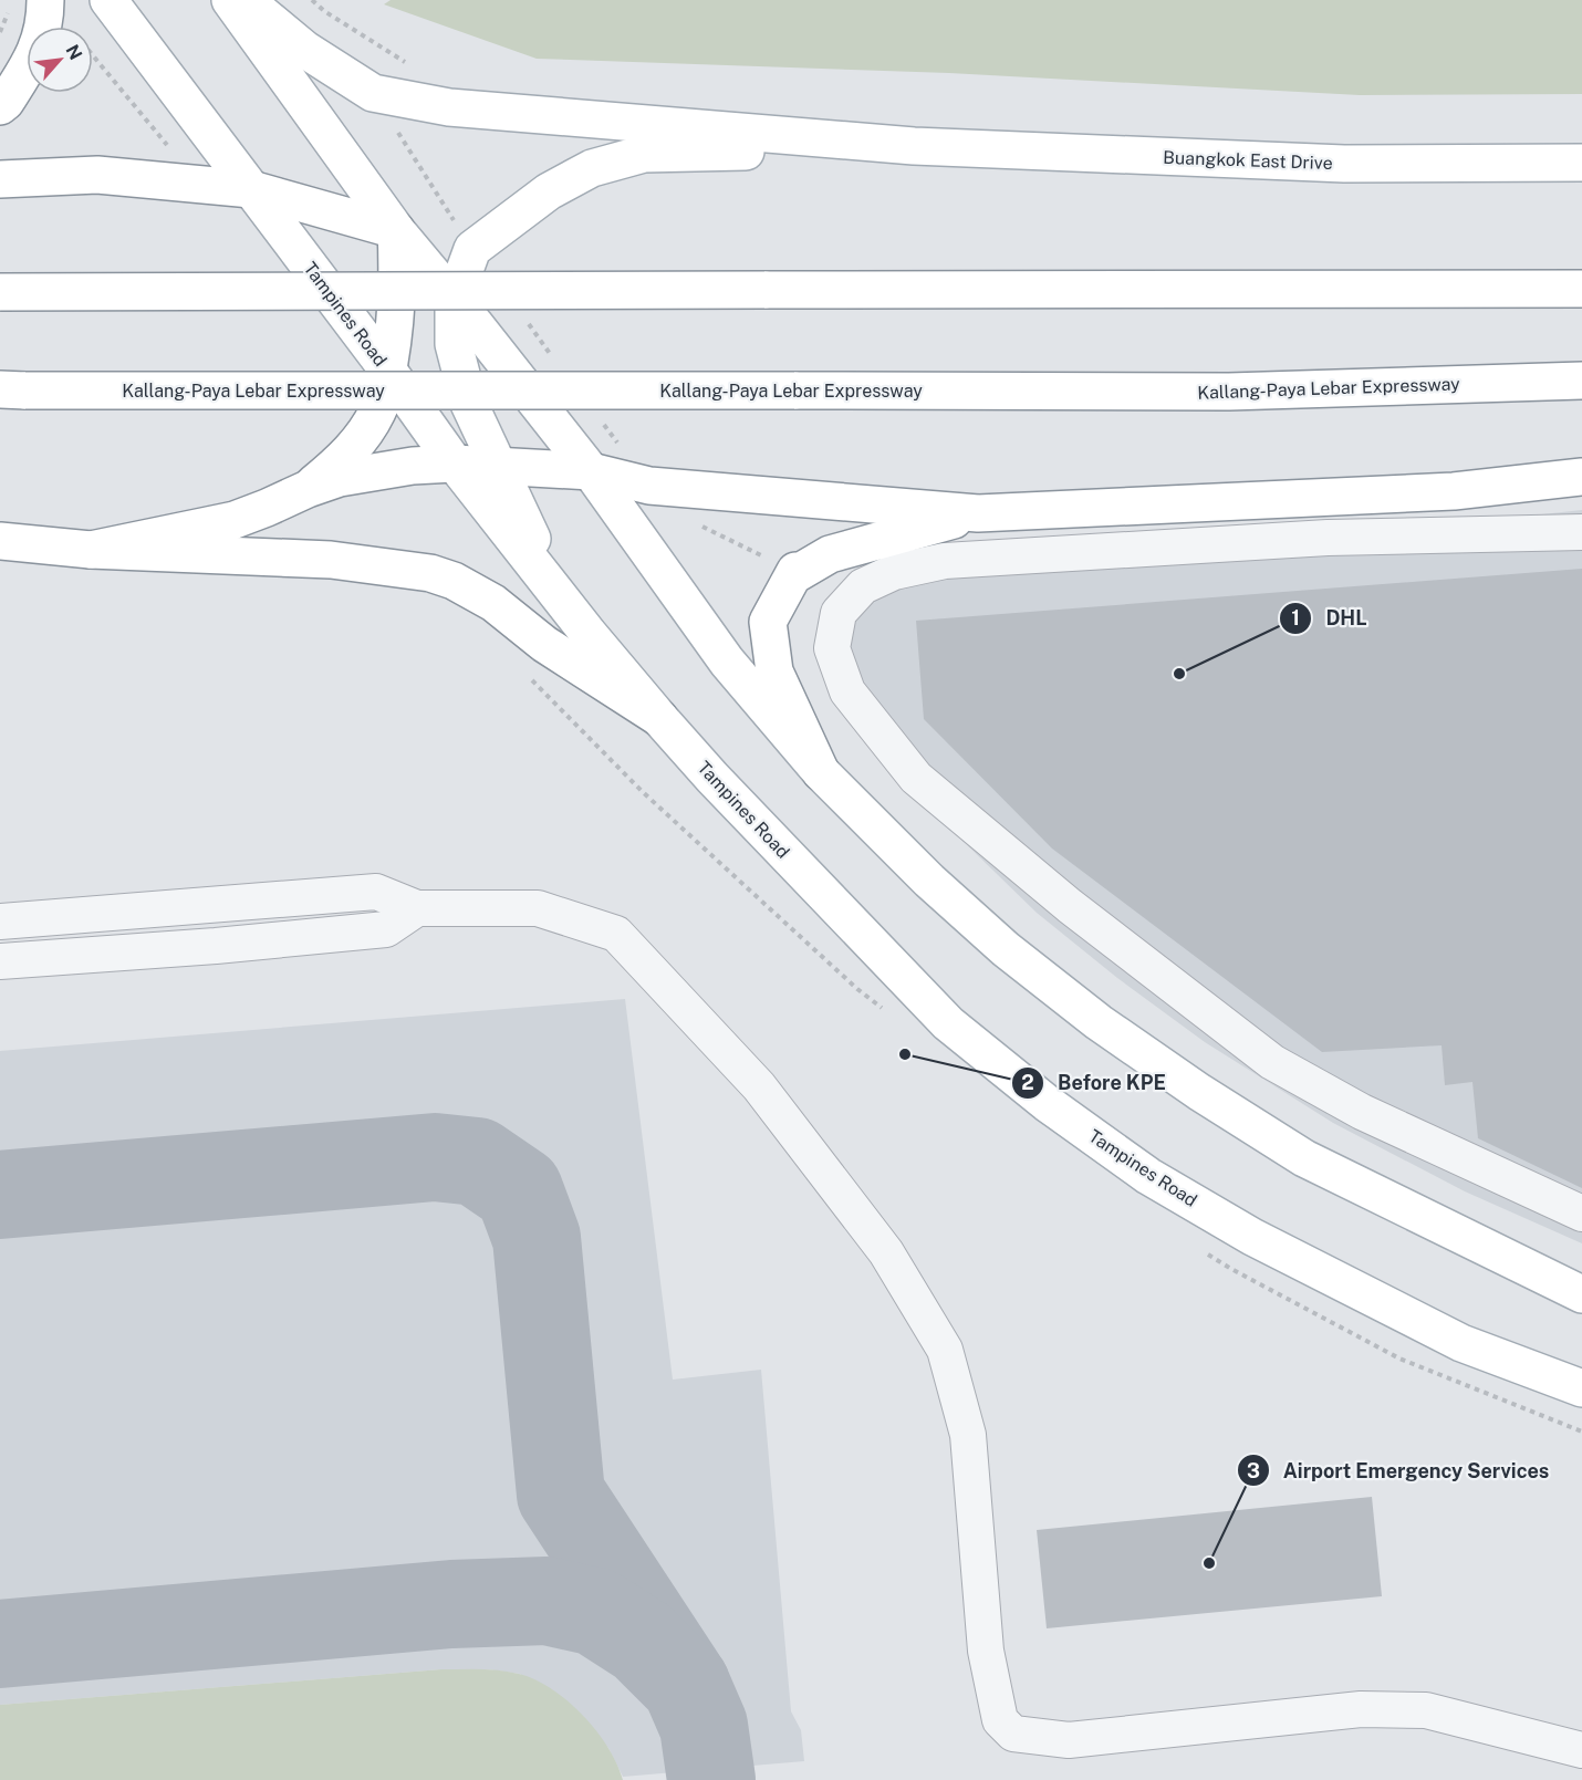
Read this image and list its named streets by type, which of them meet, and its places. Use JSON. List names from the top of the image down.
{
  "streets": {
    "main road": ["Buangkok East Drive", "Tampines Road", "Kallang-Paya Lebar Expressway"]
  },
  "places": ["DHL", "Before KPE", "Airport Emergency Services"],
  "north": "top right"
}
